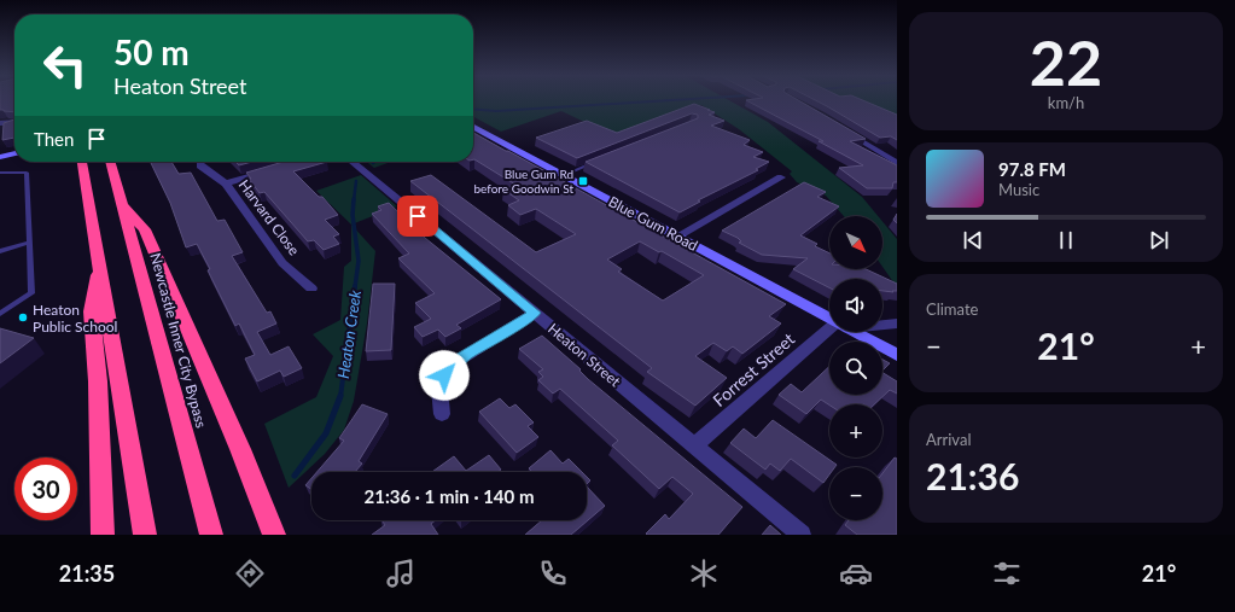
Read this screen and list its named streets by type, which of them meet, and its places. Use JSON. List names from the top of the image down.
{
  "streets": {
    "highway": ["Newcastle Inner City Bypass"],
    "main road": ["Blue Gum Road"],
    "street": ["Harvard Close", "Heaton Street", "Forrest Street"]
  },
  "crossings": [
    ["Heaton Street", "Forrest Street"]
  ],
  "water": ["Heaton Creek"],
  "places": {
    "transit": ["Blue Gum Rd before Goodwin St"],
    "other": ["Heaton Public School"]
  },
  "north": "bottom right",
  "page": {
    "tile": [
      ["22", "km/h"],
      "Climate",
      ["Arrival", "21:36"]
    ],
    "turn": ["50 m", "Heaton Street"],
    "then": "Then",
    "song": ["97.8 FM", "Music"],
    "map_buttons": ["+", "−"],
    "heat": ["−", "21°", "+"],
    "limit": "30",
    "trip": "21:36 · 1 min · 140 m",
    "tabs": ["21:35", "21°"]
  }
}
